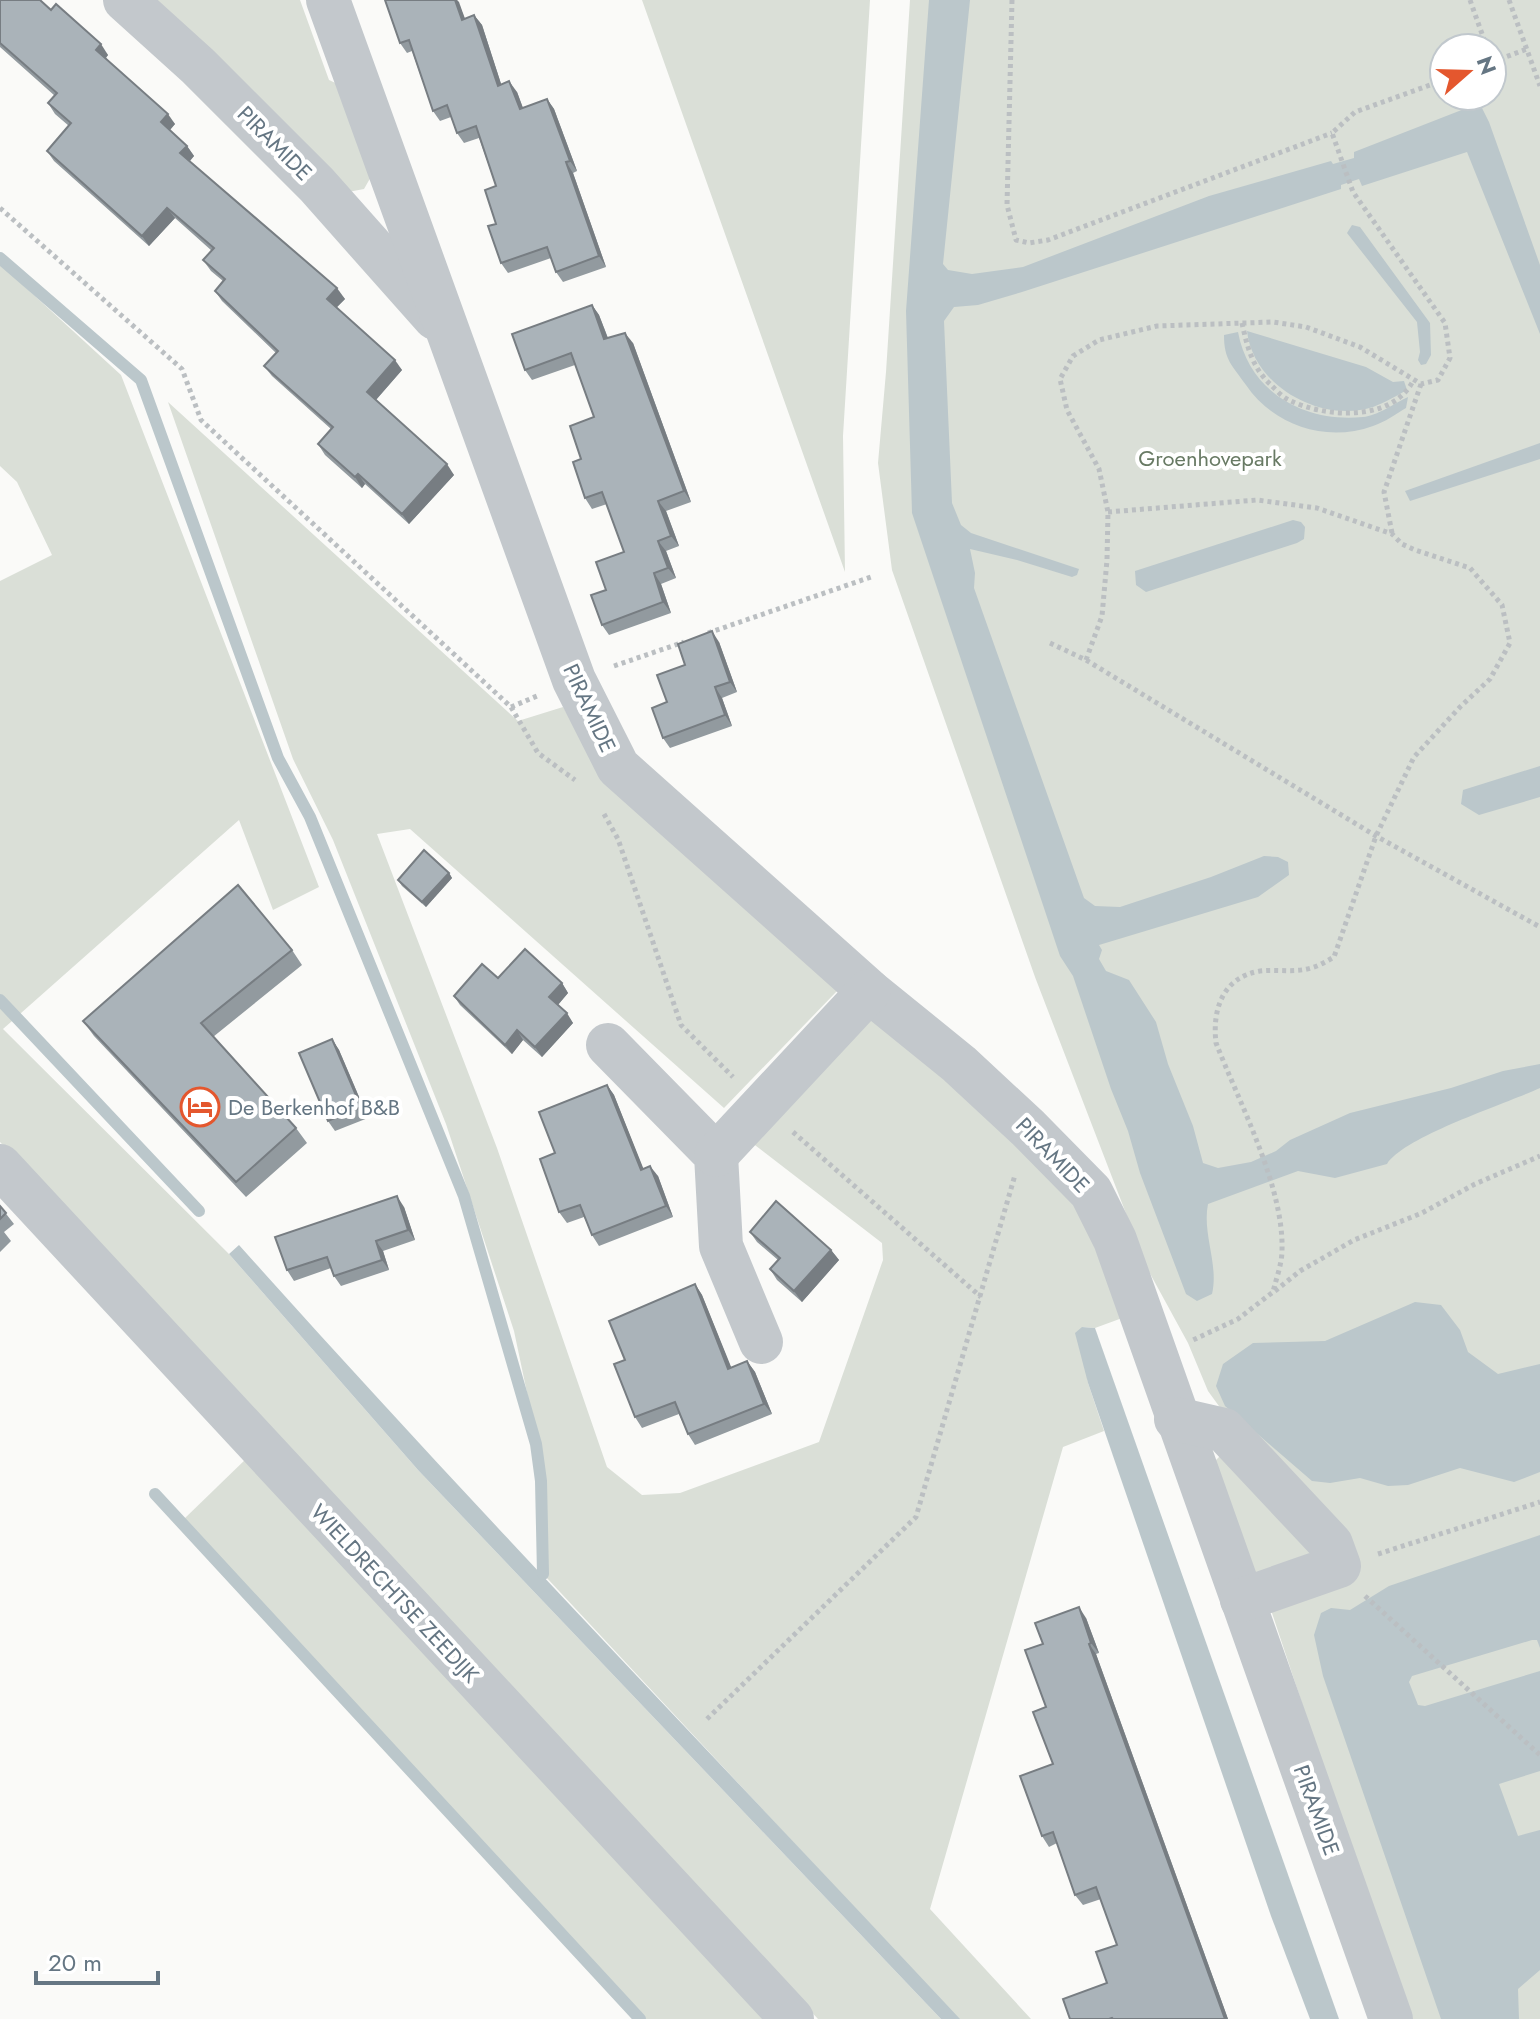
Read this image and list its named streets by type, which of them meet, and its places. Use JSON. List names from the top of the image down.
{
  "streets": {
    "street": ["PIRAMIDE", "WIELDRECHTSE ZEEDIJK"]
  },
  "parks": ["Groenhovepark"],
  "places": {
    "hotel": ["De Berkenhof B&B"]
  },
  "scale_bar": "20 m",
  "north": "right"
}
